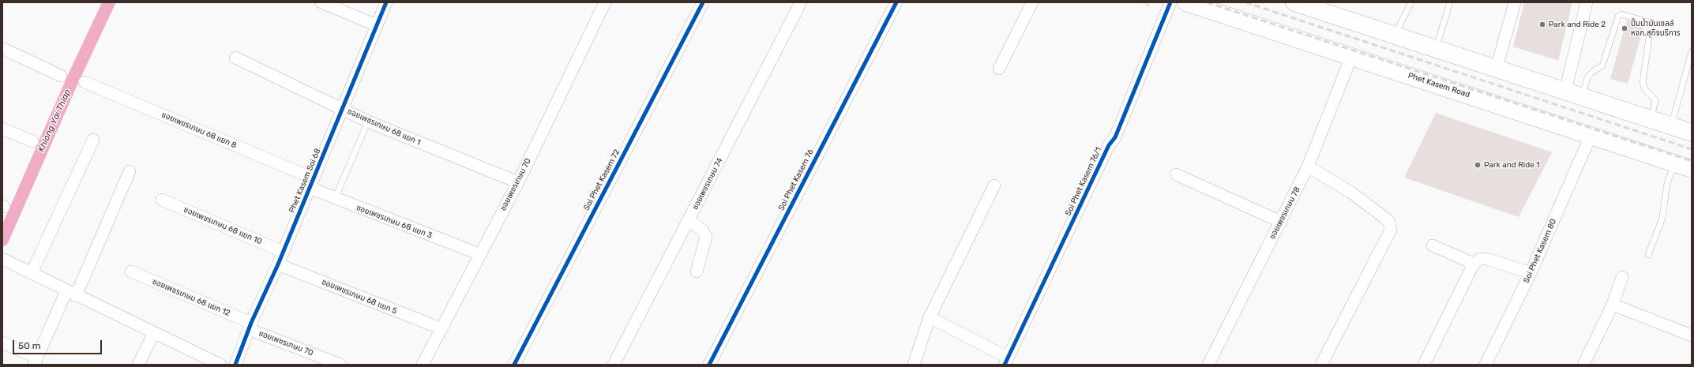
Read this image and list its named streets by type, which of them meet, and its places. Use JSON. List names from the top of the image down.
{
  "streets": {
    "main road": ["Phet Kasem Road"],
    "street": [
      "ซอยเพชรเกษม 68 แยก 1",
      "ซอยเพชรเกษม 68 แยก 8",
      "Soi Phet Kasem 72",
      "Soi Phet Kasem 76",
      "Phet Kasem Soi 68",
      "Soi Phet Kasem 76/1",
      "ซอยเพชรเกษม 74",
      "ซอยเพชรเกษม 70",
      "ซอยเพชรเกษม 78",
      "ซอยเพชรเกษม 68 แยก 3",
      "ซอยเพชรเกษม 68 แยก 10",
      "Soi Phet Kasem 80",
      "ซอยเพชรเกษม 68 แยก 5",
      "ซอยเพชรเกษม 68 แยก 12"
    ]
  },
  "crossings": [
    ["Phet Kasem Road", "ซอยเพชรเกษม 78"],
    ["Phet Kasem Road", "Soi Phet Kasem 80"],
    ["ซอยเพชรเกษม 68 แยก 1", "Phet Kasem Soi 68"],
    ["ซอยเพชรเกษม 68 แยก 1", "ซอยเพชรเกษม 70"],
    ["ซอยเพชรเกษม 68 แยก 8", "Phet Kasem Soi 68"],
    ["ซอยเพชรเกษม 68 แยก 8", "ซอยเพชรเกษม 68 แยก 3"],
    ["Phet Kasem Soi 68", "ซอยเพชรเกษม 70"],
    ["Phet Kasem Soi 68", "ซอยเพชรเกษม 68 แยก 3"],
    ["Phet Kasem Soi 68", "ซอยเพชรเกษม 68 แยก 10"],
    ["Phet Kasem Soi 68", "ซอยเพชรเกษม 68 แยก 5"],
    ["Phet Kasem Soi 68", "ซอยเพชรเกษม 68 แยก 12"],
    ["ซอยเพชรเกษม 70", "ซอยเพชรเกษม 68 แยก 3"],
    ["ซอยเพชรเกษม 70", "ซอยเพชรเกษม 68 แยก 5"],
    ["ซอยเพชรเกษม 70", "ซอยเพชรเกษม 68 แยก 12"]
  ],
  "water": ["Khlong Yai Thiap"],
  "places": ["Park and Ride 2", "ปั๊มน้ำมันเชลล์ หจก.สุกิจบริการ", "Park and Ride 1"],
  "scale_bar": "50 m"
}
